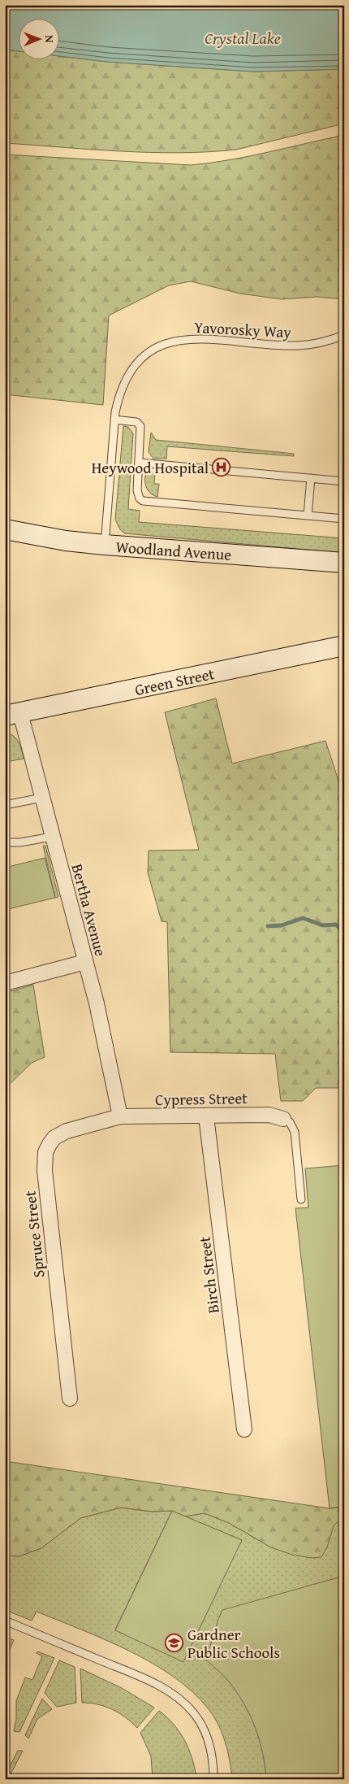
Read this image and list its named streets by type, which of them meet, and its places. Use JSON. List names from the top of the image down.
{
  "streets": {
    "street": [
      "Woodland Avenue",
      "Green Street",
      "Bertha Avenue",
      "Cypress Street",
      "Spruce Street",
      "Birch Street"
    ],
    "lane": ["Yavorosky Way"]
  },
  "crossings": [
    ["Yavorosky Way", "Woodland Avenue"],
    ["Green Street", "Bertha Avenue"],
    ["Bertha Avenue", "Cypress Street"],
    ["Bertha Avenue", "Spruce Street"],
    ["Cypress Street", "Spruce Street"],
    ["Cypress Street", "Birch Street"]
  ],
  "water": ["Crystal Lake"],
  "places": {
    "hospital": ["Heywood Hospital"],
    "school or university": ["Gardner Public Schools"]
  },
  "north": "right"
}
